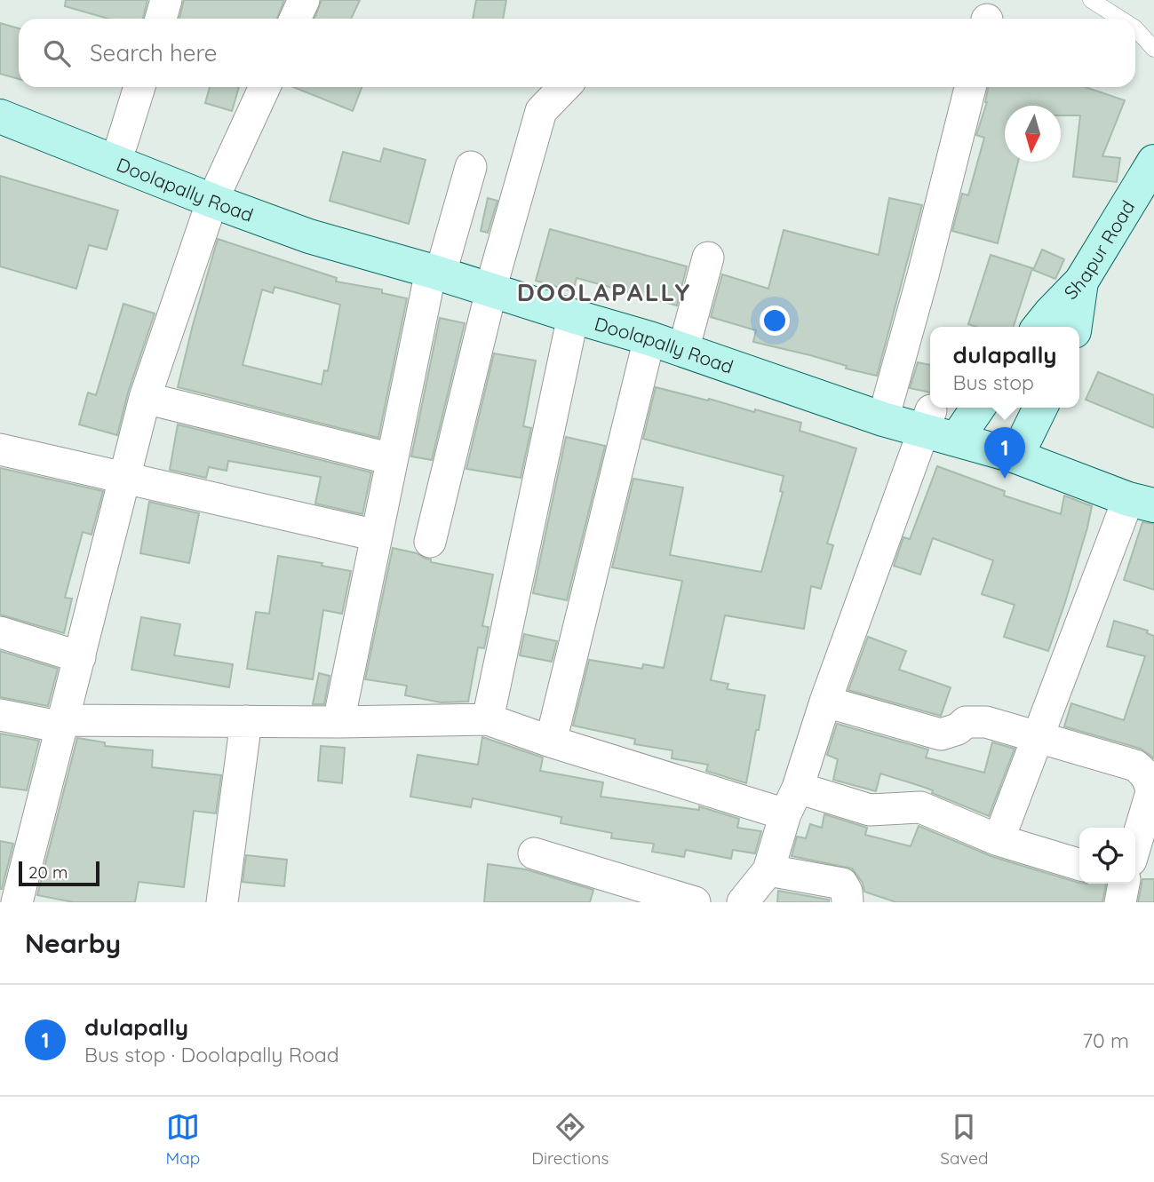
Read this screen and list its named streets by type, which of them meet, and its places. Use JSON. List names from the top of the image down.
{
  "streets": {
    "main road": ["Doolapally Road", "Shapur Road"]
  },
  "districts": ["DOOLAPALLY"],
  "scale_bar": "20 m",
  "north": "bottom",
  "page": {
    "search": "Search here",
    "popup": ["dulapally", "Bus stop"],
    "pins": "1",
    "scale": "20 m",
    "heading": "Nearby",
    "list": [
      {
        "mark": "1",
        "name": "dulapally",
        "note": "Bus stop · Doolapally Road",
        "value": "70 m"
      }
    ],
    "nav": ["Map", "Directions", "Saved"]
  }
}
